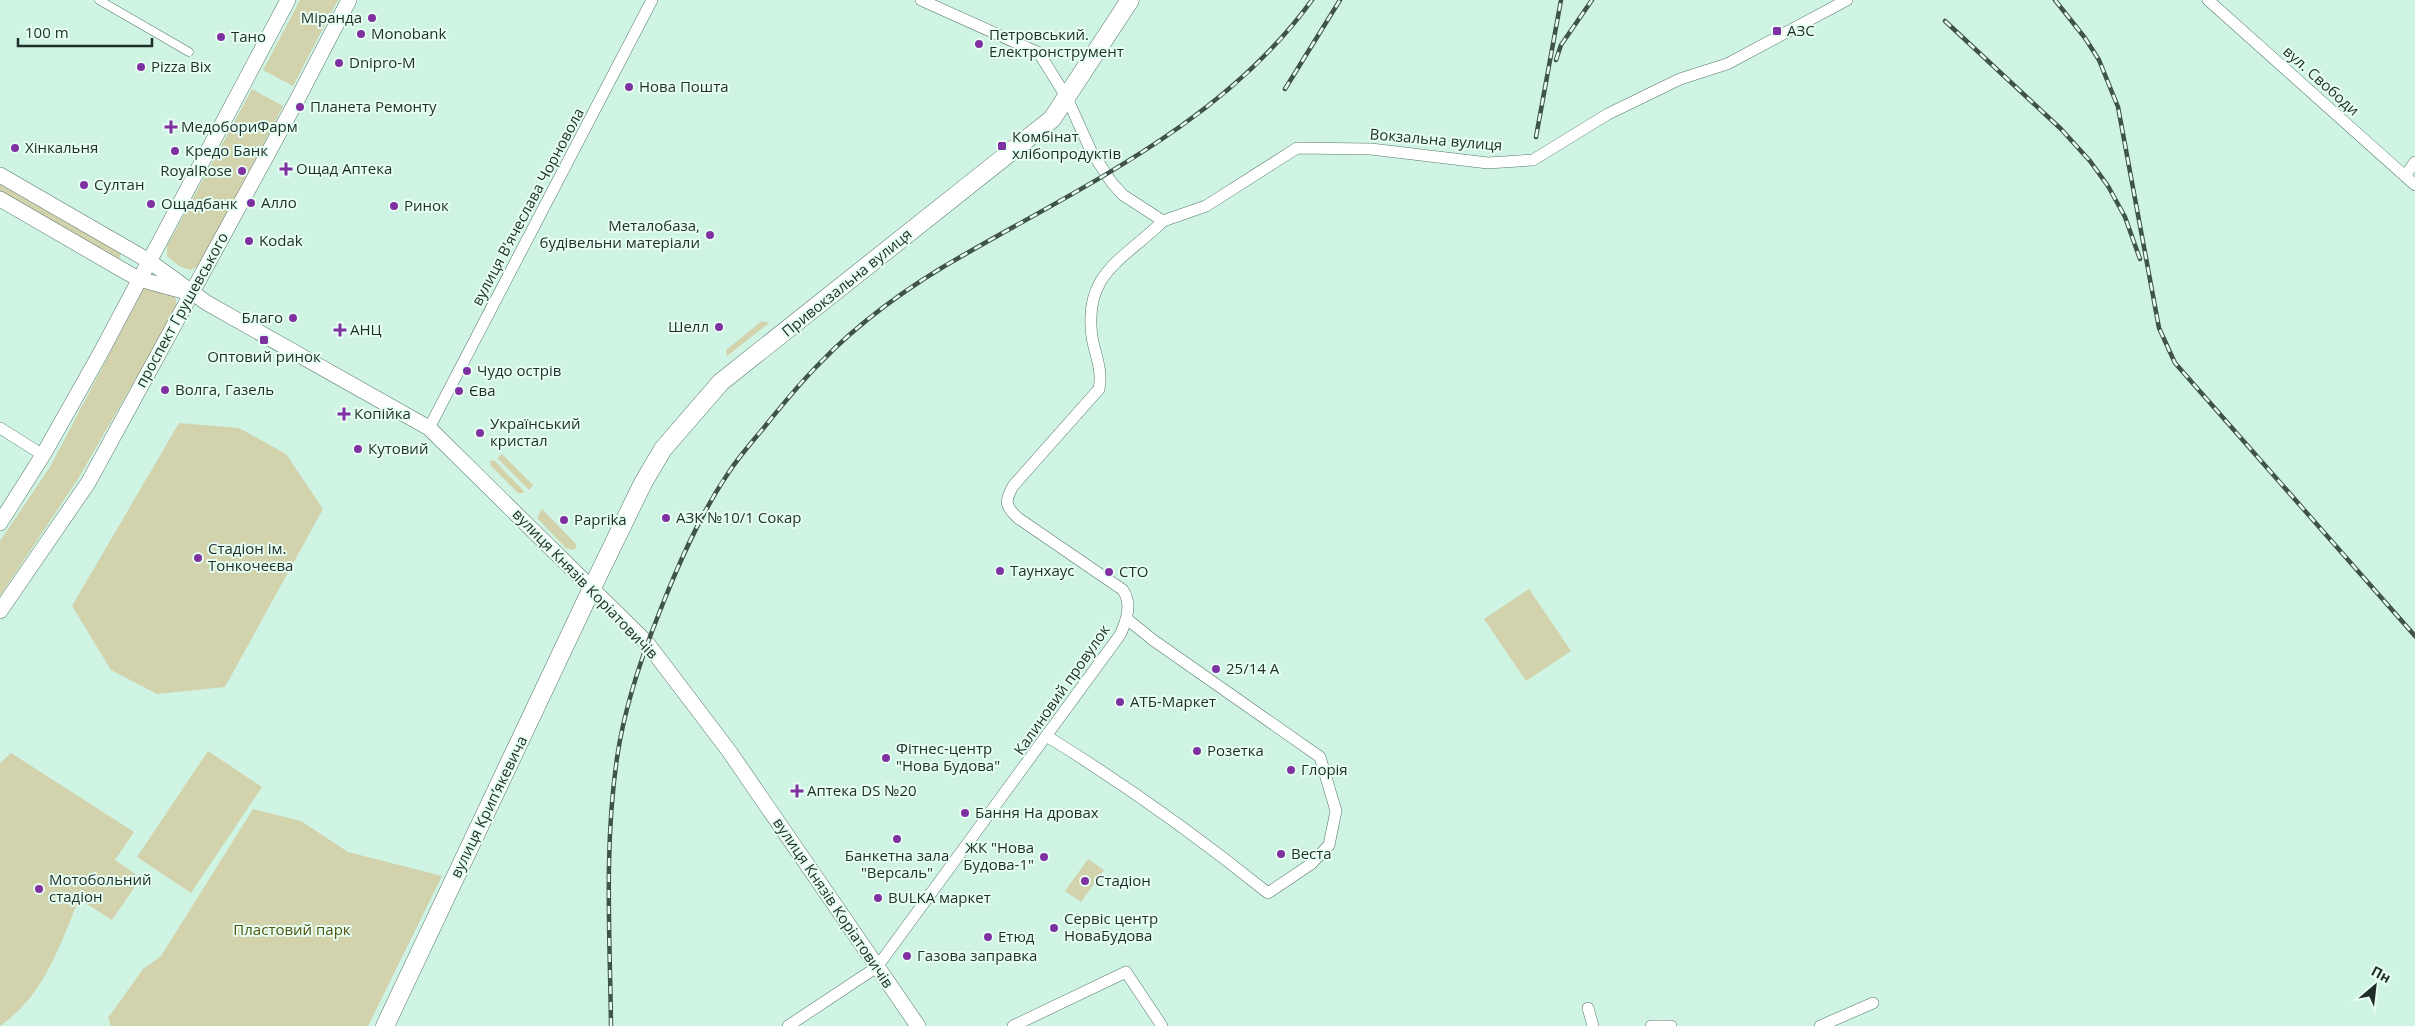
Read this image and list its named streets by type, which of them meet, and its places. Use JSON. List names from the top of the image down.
{
  "streets": {
    "main road": [
      "Привокзальна вулиця",
      "проспект Грушевського",
      "вулиця Князів Коріатовичів",
      "вулиця Крипʼякевича"
    ],
    "street": [
      "вул. Свободи",
      "Вокзальна вулиця",
      "вулиця В'ячеслава Чорновола",
      "Калиновий провулок"
    ]
  },
  "crossings": [
    ["Вокзальна вулиця", "Калиновий провулок"],
    ["вулиця В'ячеслава Чорновола", "вулиця Князів Коріатовичів"],
    ["Привокзальна вулиця", "вулиця Князів Коріатовичів"],
    ["Привокзальна вулиця", "вулиця Крипʼякевича"],
    ["проспект Грушевського", "вулиця Князів Коріатовичів"],
    ["вулиця Князів Коріатовичів", "Калиновий провулок"],
    ["вулиця Князів Коріатовичів", "вулиця Крипʼякевича"]
  ],
  "parks": ["Пластовий парк"],
  "places": {
    "other": [
      "Міранда",
      "Monobank",
      "Тано",
      "Петровський. Електронструмент",
      "Dnipro-M",
      "Pizza Bix",
      "Нова Пошта",
      "Планета Ремонту",
      "Хінкальня",
      "Кредо Банк",
      "RoyalRose",
      "Султан",
      "Алло",
      "Ощадбанк",
      "Ринок",
      "Металобаза, будівельни матеріали",
      "Kodak",
      "Благо",
      "Шелл",
      "Чудо острів",
      "Волга, Газель",
      "Єва",
      "Український кристал",
      "Кутовий",
      "АЗК №10/1 Сокар",
      "Paprika",
      "Стадіон ім. Тонкочеєва",
      "Таунхаус",
      "СТО",
      "25/14 А",
      "АТБ-Маркет",
      "Розетка",
      "Фітнес-центр \"Нова Будова\"",
      "Глорія",
      "Бання На дровах",
      "Банкетна зала \"Версаль\"",
      "Веста",
      "ЖК \"Нова Будова-1\"",
      "Стадіон",
      "Мотобольний стадіон",
      "BULKA маркет",
      "Сервіс центр НоваБудова",
      "Етюд",
      "Газова заправка"
    ],
    "transit": ["АЗС", "Комбінат хлібопродуктів", "Оптовий ринок"],
    "health": [
      "МедобориФарм",
      "Ощад Аптека",
      "АНЦ",
      "Копійка",
      "Аптека DS №20"
    ]
  },
  "scale_bar": "100 m",
  "north": "top right"
}
